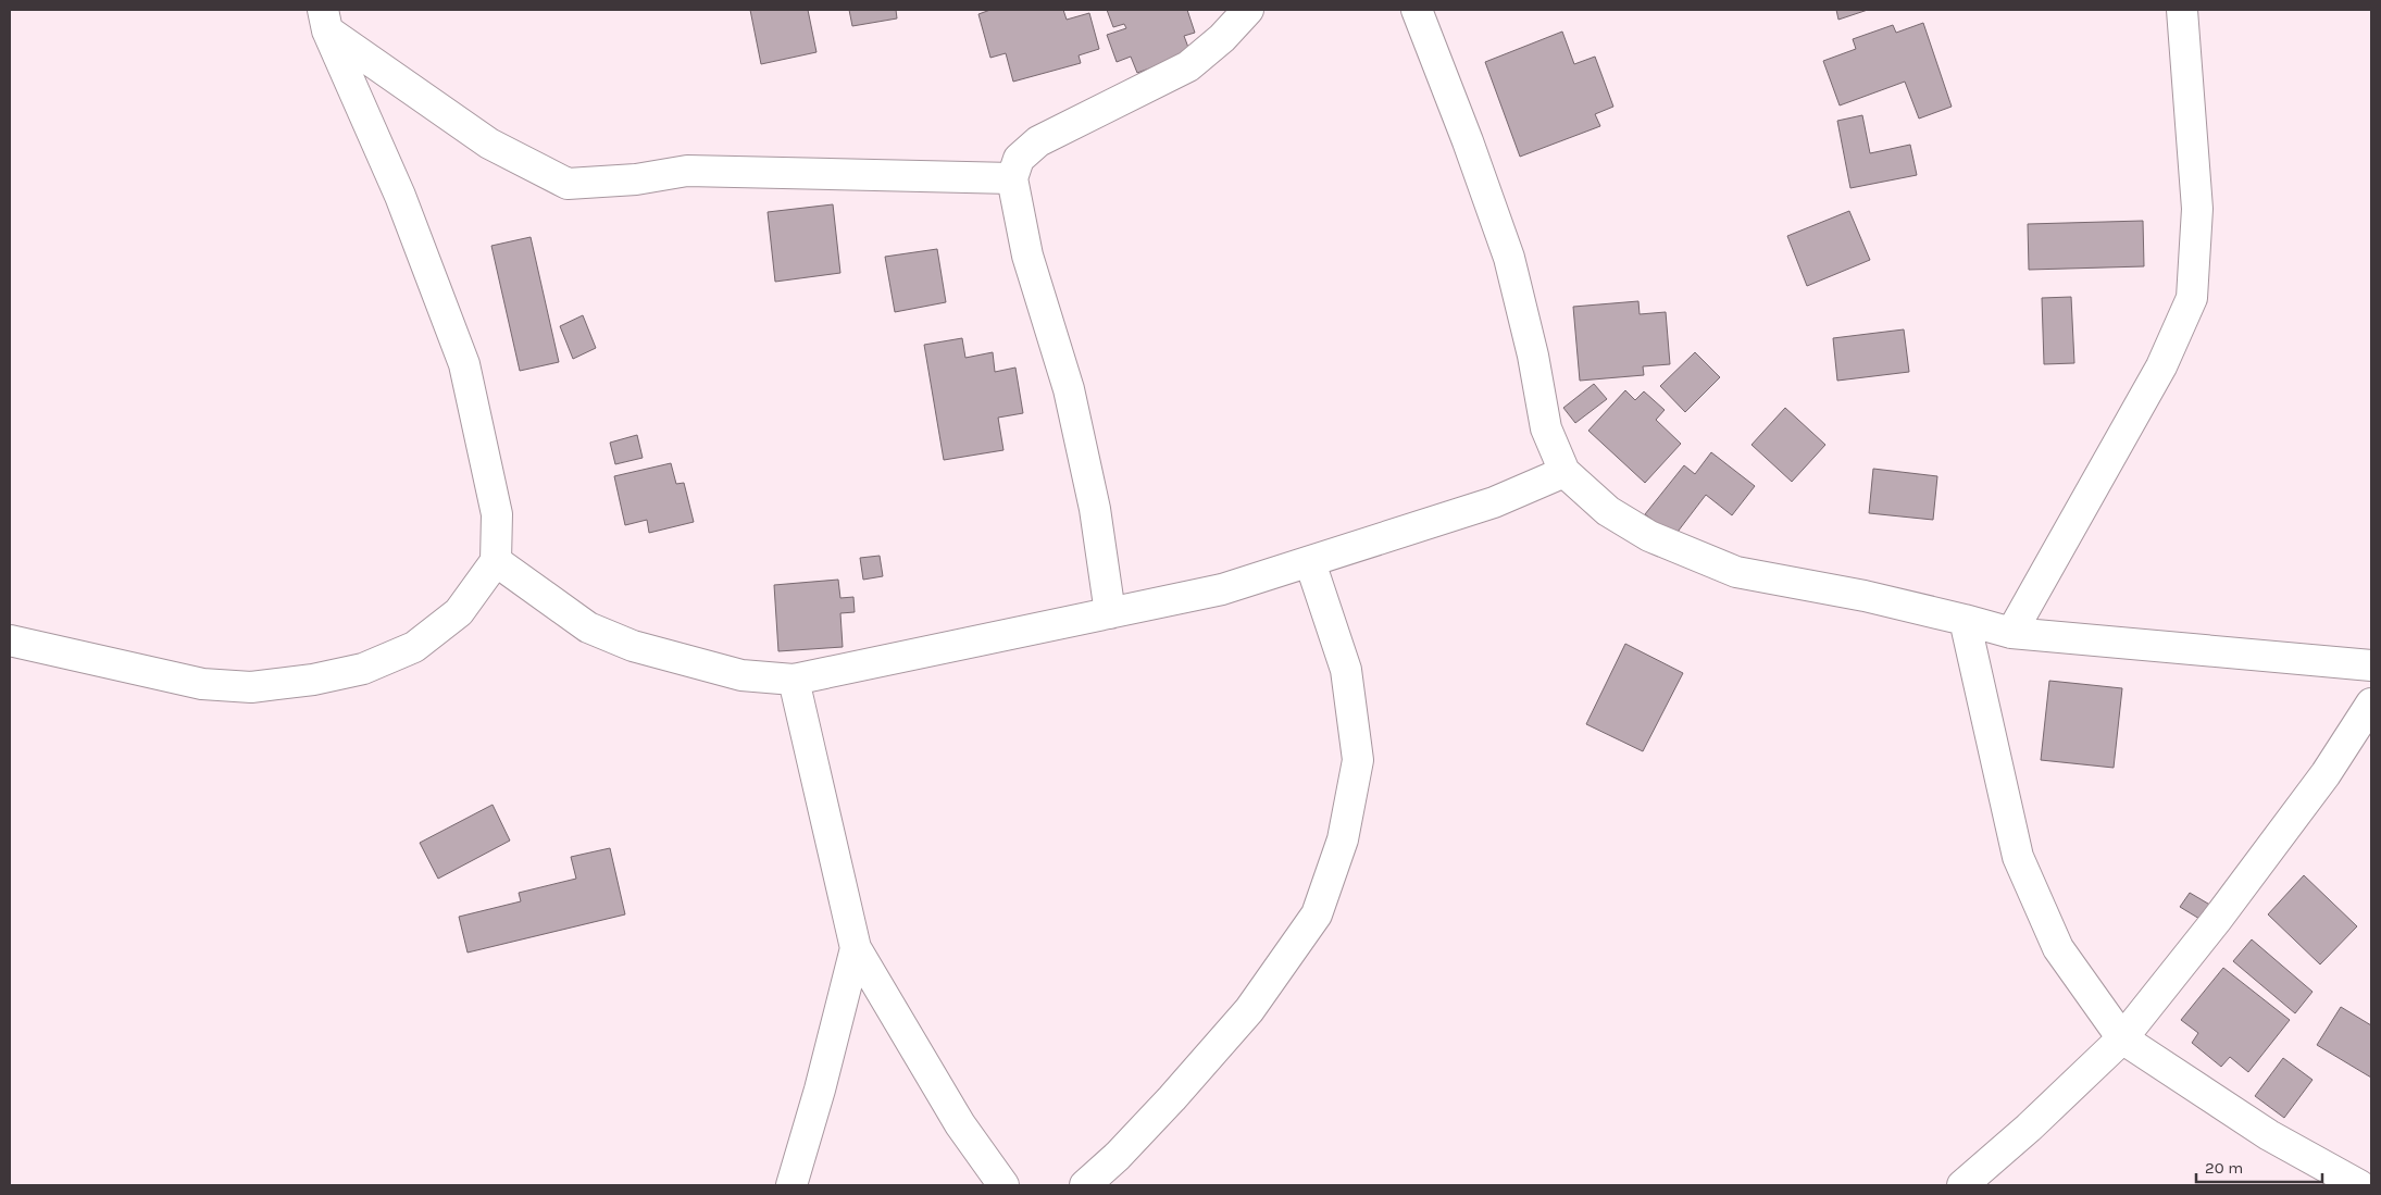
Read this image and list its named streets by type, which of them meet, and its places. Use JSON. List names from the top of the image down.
{
  "scale_bar": "20 m"
}
